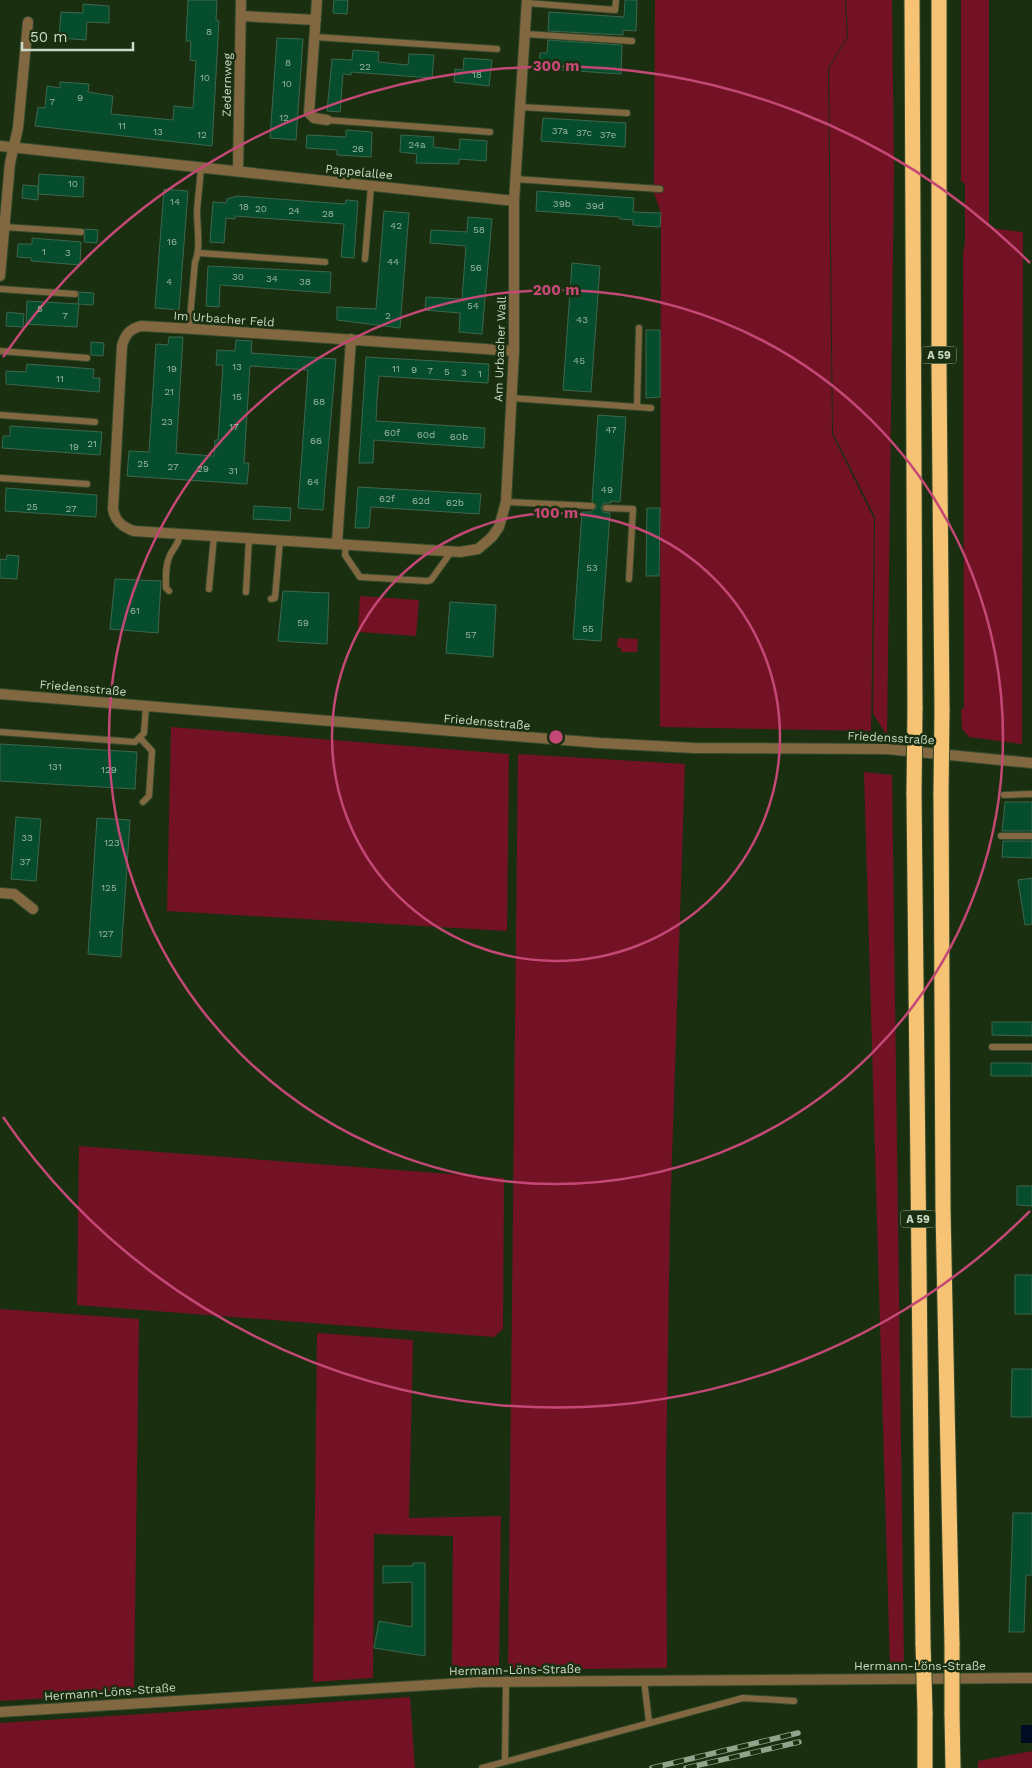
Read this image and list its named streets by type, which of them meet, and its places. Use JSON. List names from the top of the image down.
{
  "streets": {
    "highway": ["A 59"],
    "street": [
      "Zedernweg",
      "Pappelallee",
      "Im Urbacher Feld",
      "Am Urbacher Wall",
      "Friedensstraße",
      "Hermann-Löns-Straße"
    ]
  },
  "crossings": [
    ["Zedernweg", "Pappelallee"],
    ["Pappelallee", "Am Urbacher Wall"],
    ["Im Urbacher Feld", "Am Urbacher Wall"]
  ],
  "house_numbers": [
    "8",
    "8",
    "22",
    "18",
    "10",
    "10",
    "9",
    "7",
    "12",
    "11",
    "37a",
    "13",
    "37c",
    "12",
    "37e",
    "24a",
    "26",
    "10",
    "14",
    "39b",
    "39d",
    "18",
    "20",
    "24",
    "28",
    "42",
    "58",
    "16",
    "1",
    "3",
    "44",
    "56",
    "30",
    "34",
    "4",
    "38",
    "54",
    "5",
    "7",
    "2",
    "43",
    "45",
    "13",
    "19",
    "11",
    "9",
    "7",
    "5",
    "3",
    "1",
    "11",
    "21",
    "15",
    "68",
    "23",
    "17",
    "47",
    "60f",
    "60d",
    "60b",
    "66",
    "21",
    "19",
    "25",
    "27",
    "29",
    "31",
    "64",
    "49",
    "62f",
    "62d",
    "62b",
    "25",
    "27",
    "53",
    "61",
    "59",
    "55",
    "57",
    "131",
    "129",
    "33",
    "123",
    "37",
    "125",
    "127"
  ],
  "scale_bar": "50 m",
  "rings": ["300 m", "200 m", "100 m"]
}
